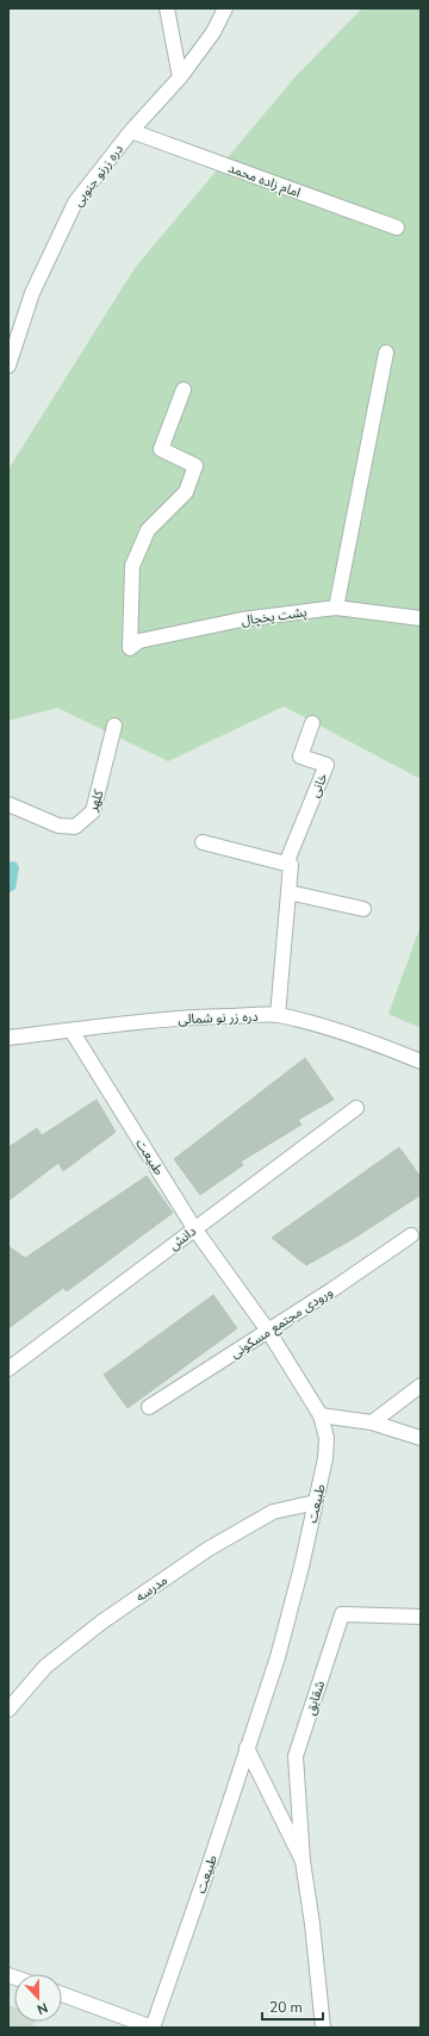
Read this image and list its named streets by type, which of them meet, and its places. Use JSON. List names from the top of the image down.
{
  "streets": {
    "street": [
      "دره زرنو جنوبی",
      "امام زاده محمد",
      "پشت یخچال",
      "خانی",
      "کلهر",
      "دره زر نو شمالی",
      "طبیعت",
      "دانش",
      "ورودی مجتمع مسکونی",
      "مدرسه",
      "شقایق"
    ]
  },
  "crossings": [
    ["دره زرنو جنوبی", "امام زاده محمد"],
    ["دره زر نو شمالی", "طبیعت"],
    ["طبیعت", "دانش"],
    ["طبیعت", "ورودی مجتمع مسکونی"],
    ["طبیعت", "مدرسه"],
    ["طبیعت", "شقایق"]
  ],
  "scale_bar": "20 m",
  "north": "bottom"
}
